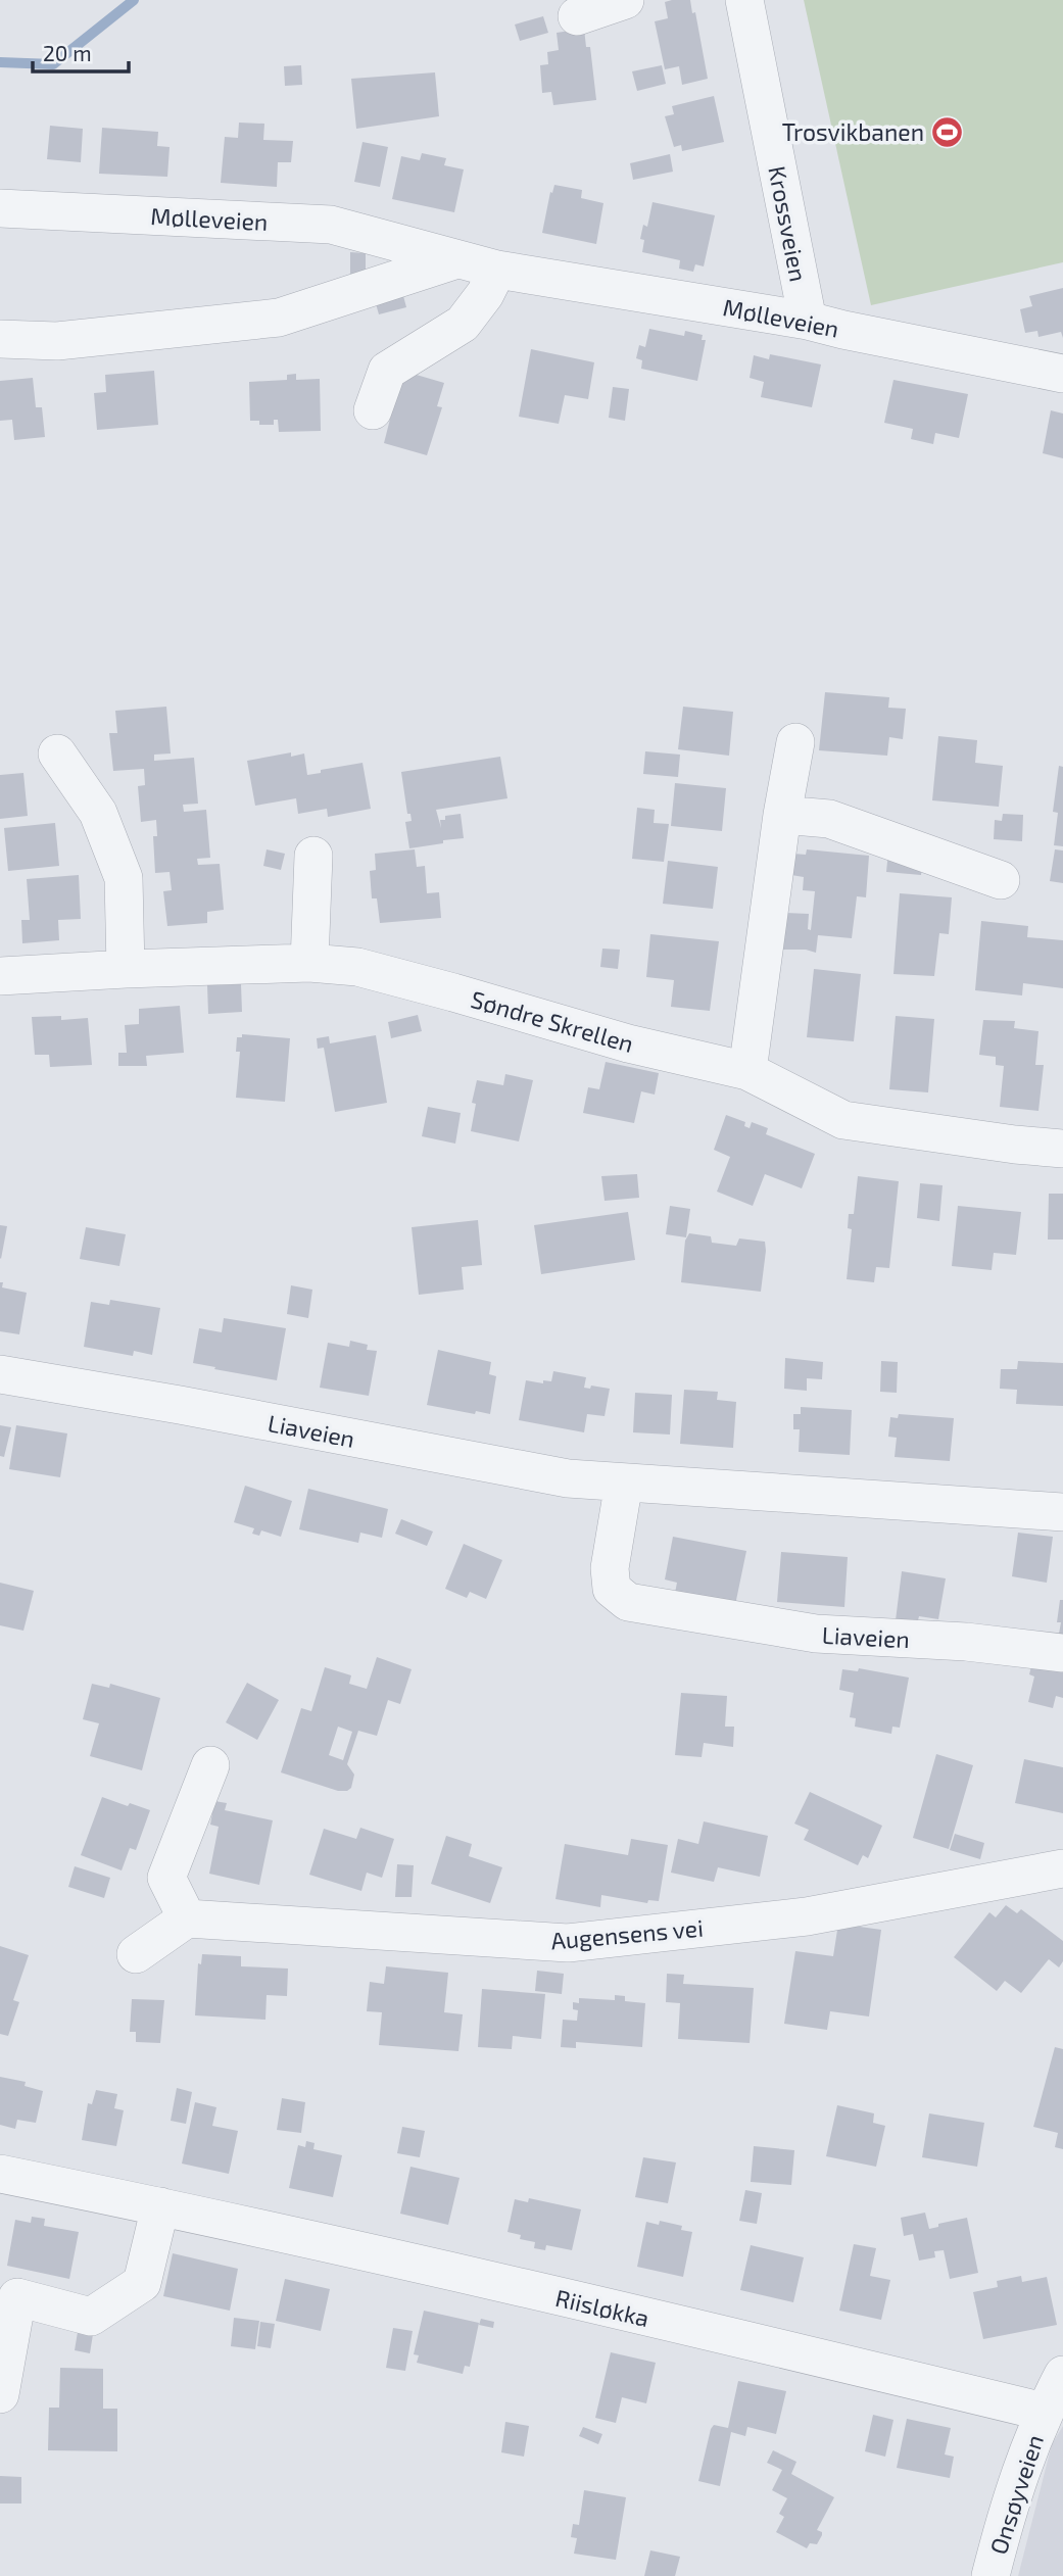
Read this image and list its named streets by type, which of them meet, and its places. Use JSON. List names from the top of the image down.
{
  "streets": {
    "street": [
      "Mølleveien",
      "Krossveien",
      "Søndre Skrellen",
      "Liaveien",
      "Augensens vei",
      "Riisløkka",
      "Onsøyveien"
    ]
  },
  "crossings": [
    ["Mølleveien", "Krossveien"],
    ["Riisløkka", "Onsøyveien"]
  ],
  "places": {
    "sports": ["Trosvikbanen"]
  },
  "scale_bar": "20 m"
}
